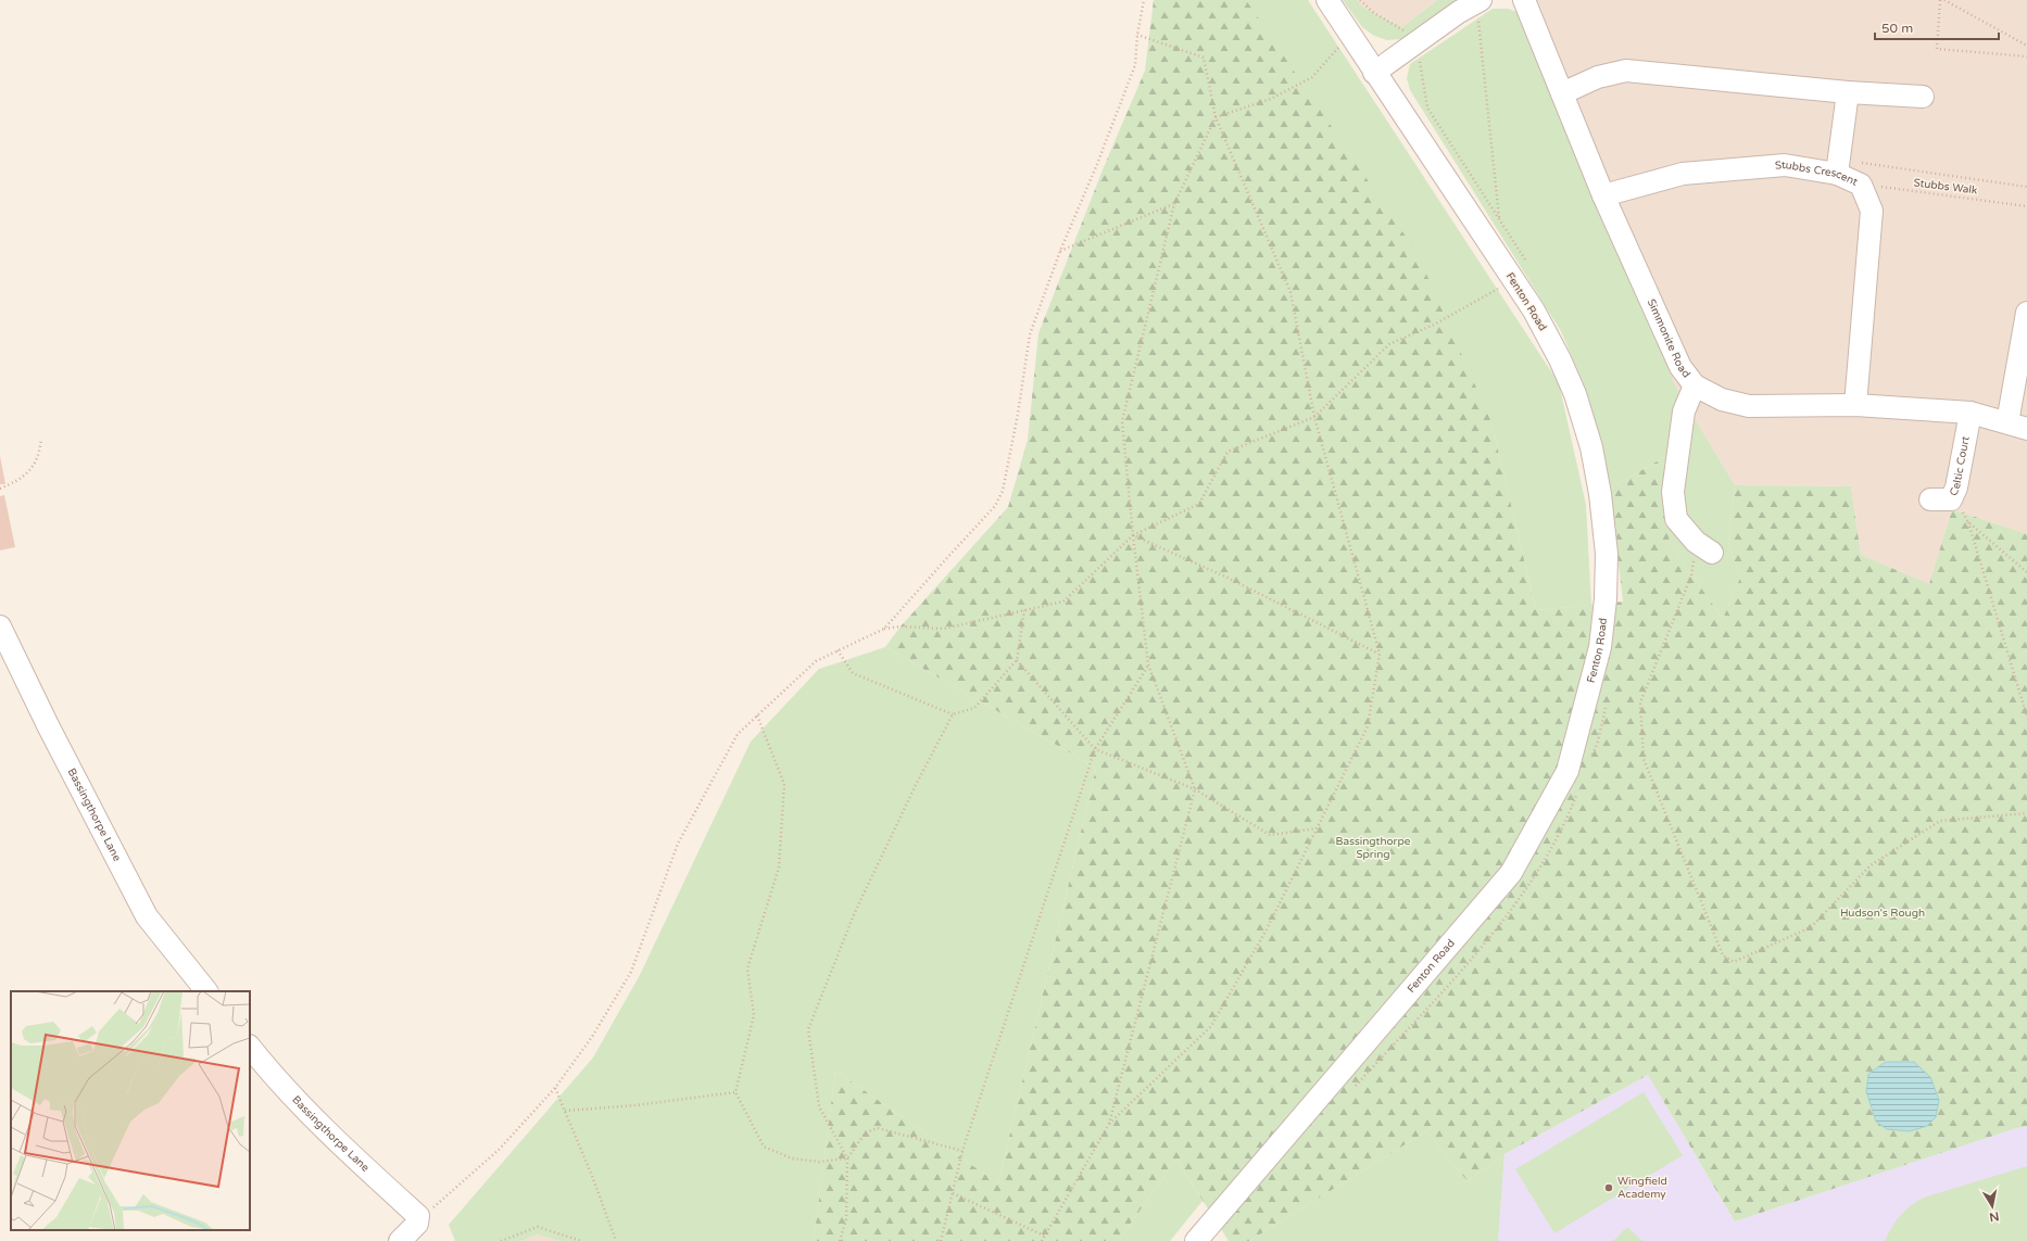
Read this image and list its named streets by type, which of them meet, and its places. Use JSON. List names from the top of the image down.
{
  "streets": {
    "street": [
      "Stubbs Crescent",
      "Fenton Road",
      "Simmonite Road",
      "Celtic Court",
      "Bassingthorpe Lane"
    ],
    "path": ["Stubbs Walk"]
  },
  "crossings": [
    ["Stubbs Crescent", "Stubbs Walk"],
    ["Stubbs Crescent", "Simmonite Road"],
    ["Simmonite Road", "Celtic Court"]
  ],
  "parks": ["Bassingthorpe Spring", "Hudson's Rough"],
  "places": ["Wingfield Academy"],
  "scale_bar": "50 m",
  "north": "bottom"
}
